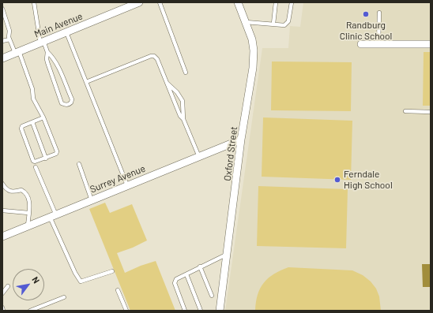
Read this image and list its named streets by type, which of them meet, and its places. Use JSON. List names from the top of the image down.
{
  "streets": {
    "street": ["Main Avenue", "Oxford Street", "Surrey Avenue"]
  },
  "crossings": [
    ["Oxford Street", "Surrey Avenue"]
  ],
  "places": ["Randburg Clinic School", "Ferndale High School"],
  "north": "top right"
}
